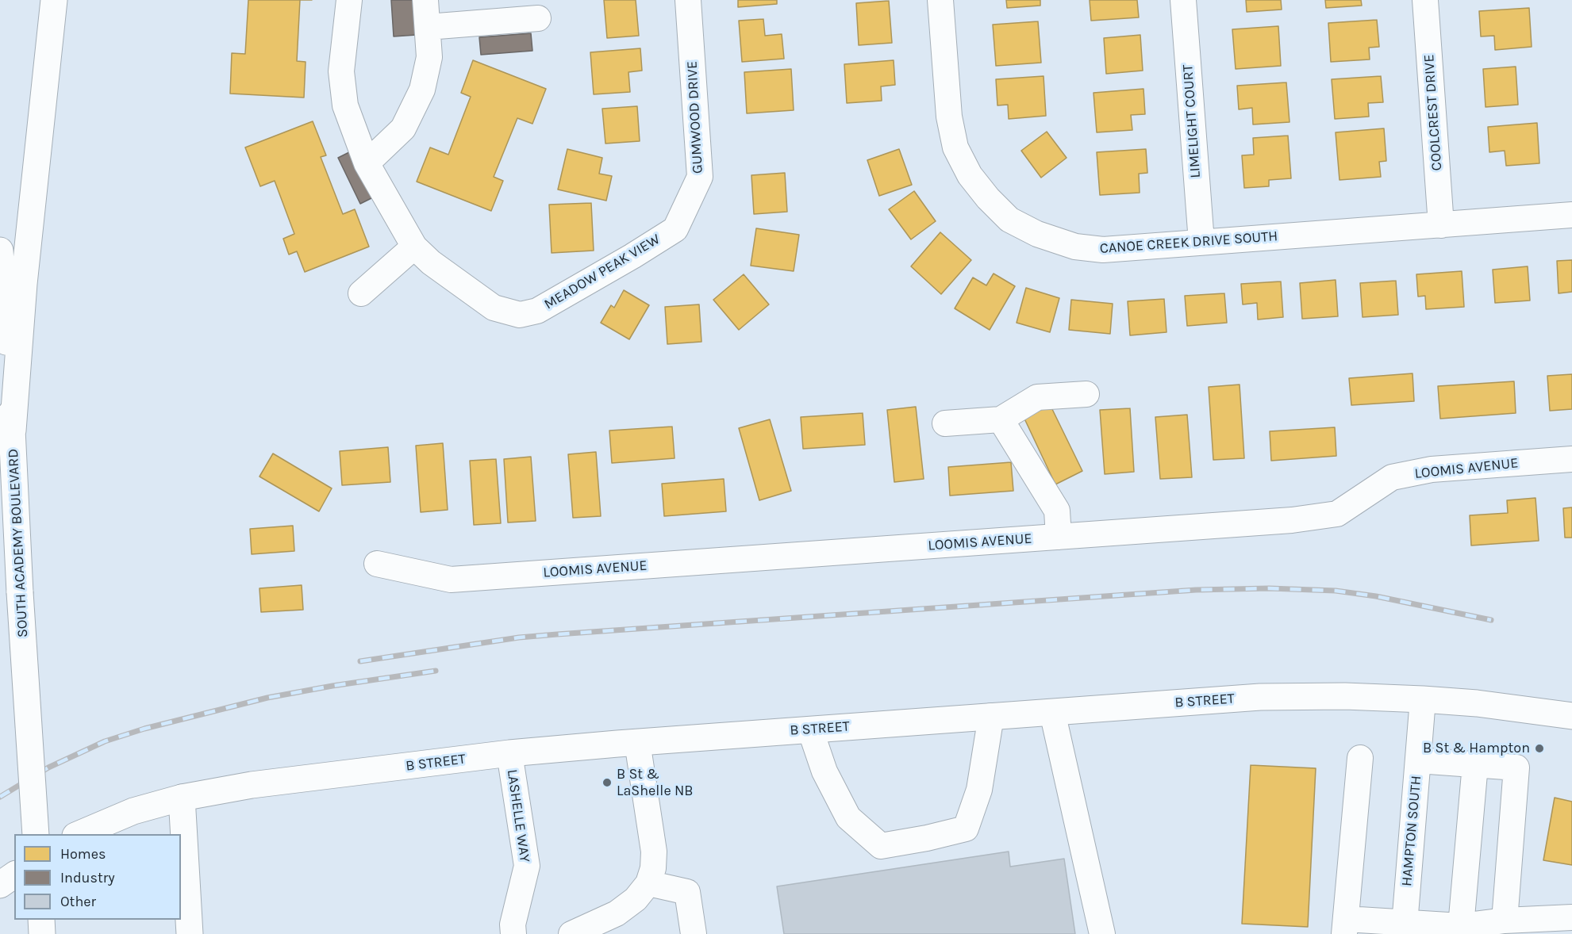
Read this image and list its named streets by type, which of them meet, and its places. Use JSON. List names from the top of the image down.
{
  "streets": {
    "main road": ["SOUTH ACADEMY BOULEVARD", "B STREET"],
    "street": [
      "COOLCREST DRIVE",
      "GUMWOOD DRIVE",
      "LIMELIGHT COURT",
      "CANOE CREEK DRIVE SOUTH",
      "MEADOW PEAK VIEW",
      "LOOMIS AVENUE",
      "LASHELLE WAY",
      "HAMPTON SOUTH"
    ]
  },
  "crossings": [
    ["COOLCREST DRIVE", "CANOE CREEK DRIVE SOUTH"],
    ["GUMWOOD DRIVE", "MEADOW PEAK VIEW"],
    ["LIMELIGHT COURT", "CANOE CREEK DRIVE SOUTH"],
    ["B STREET", "LASHELLE WAY"],
    ["B STREET", "HAMPTON SOUTH"]
  ],
  "places": ["B St & Hampton", "B St & LaShelle NB"],
  "legend": ["Homes", "Industry", "Other"]
}
